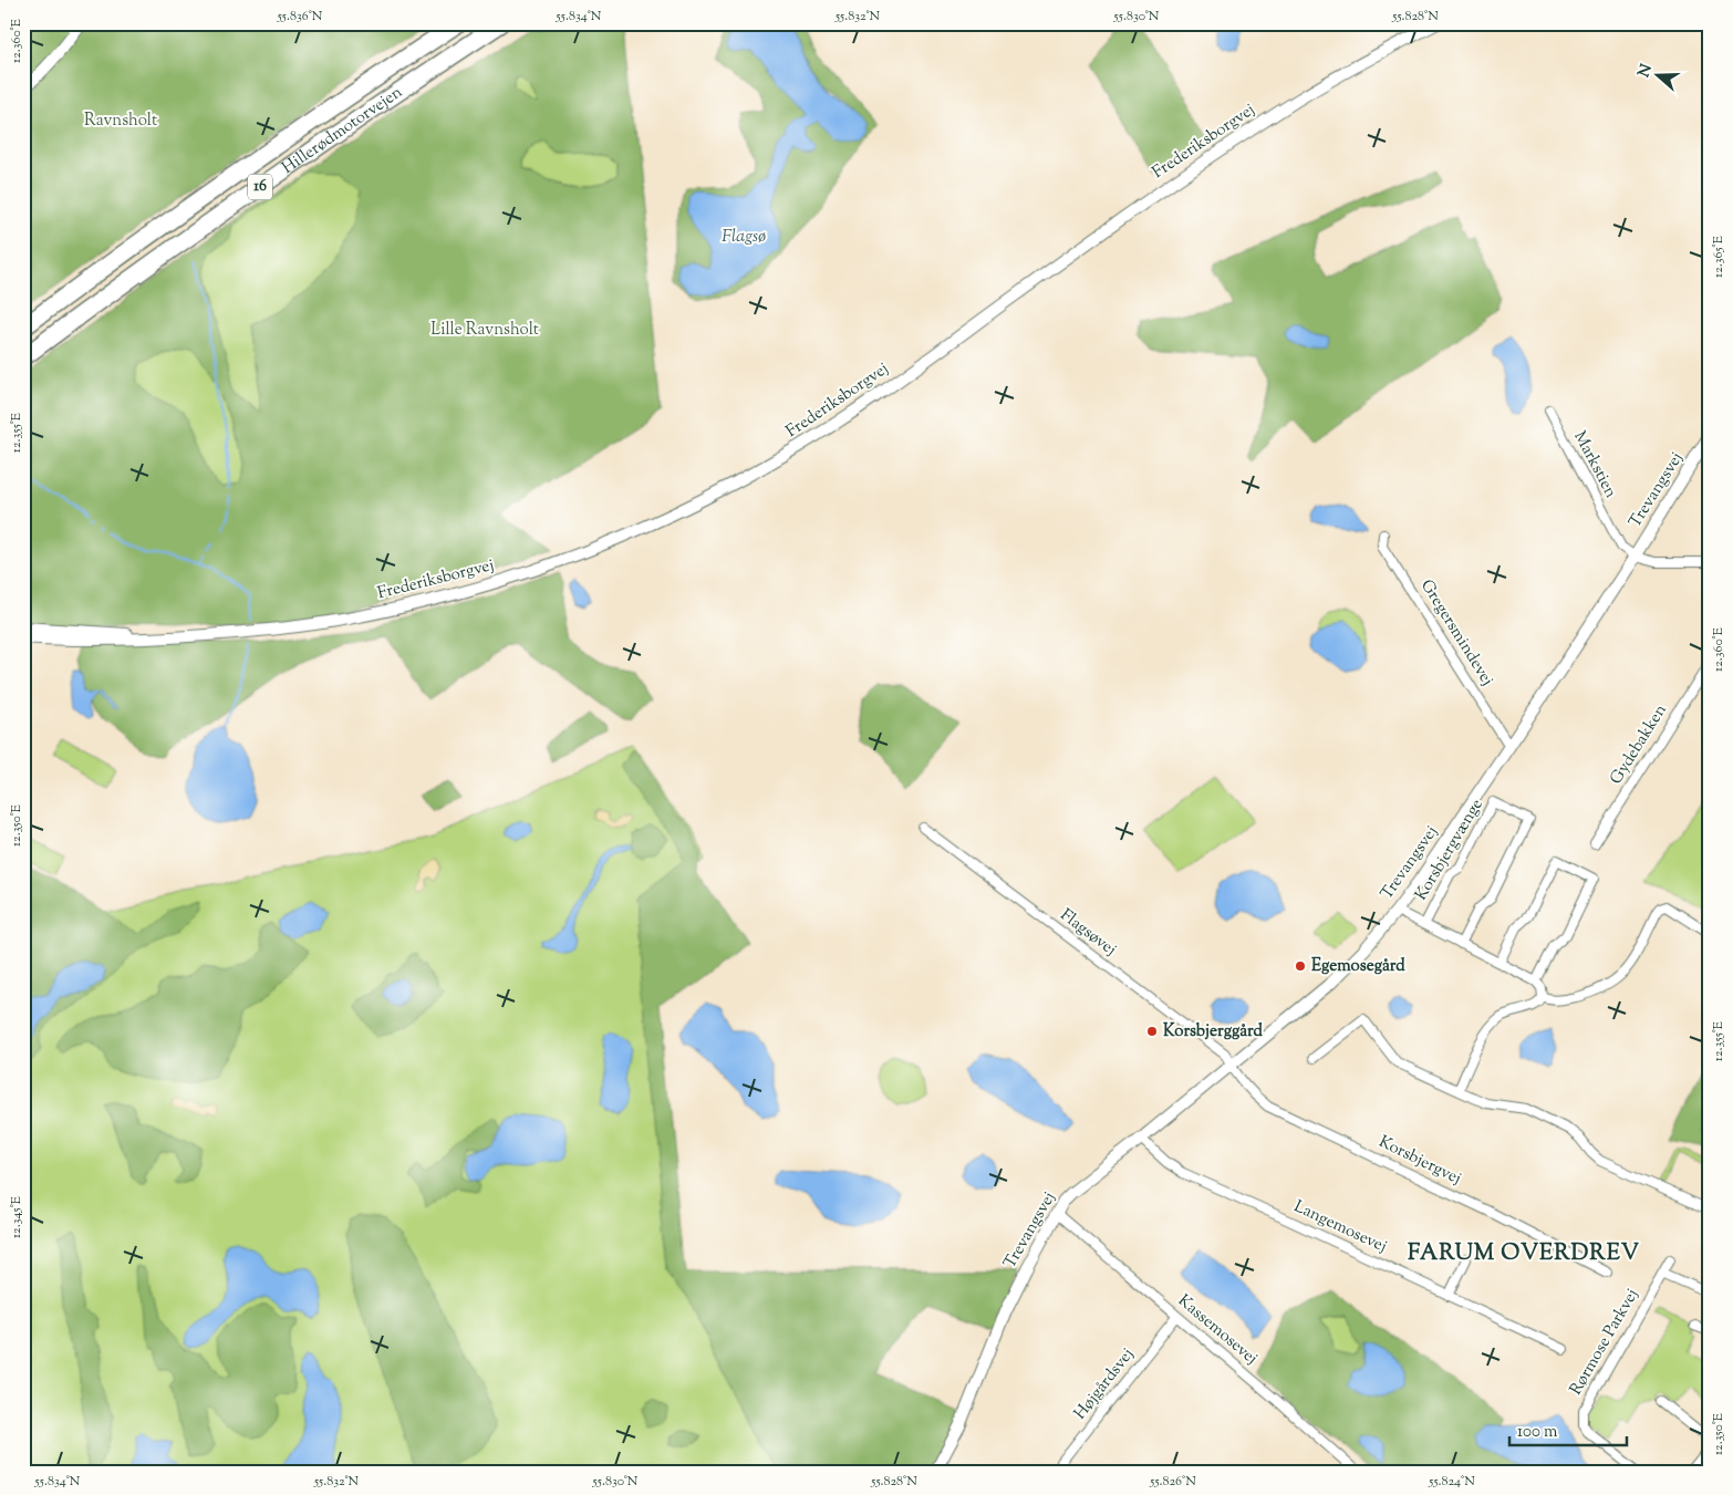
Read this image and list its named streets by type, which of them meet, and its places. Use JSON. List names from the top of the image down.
{
  "streets": {
    "highway": ["Hillerødmotorvejen", "16"],
    "street": [
      "Frederiksborgvej",
      "Markstien",
      "Trevangsvej",
      "Gregersmindevej",
      "Gydebakken",
      "Korsbjergvænge",
      "Flagsøvej",
      "Korsbjergvej",
      "Langemosevej",
      "Kassemosevej",
      "Rørmose Parkvej",
      "Højgårdsvej"
    ]
  },
  "crossings": [
    ["Markstien", "Trevangsvej"],
    ["Trevangsvej", "Gregersmindevej"],
    ["Trevangsvej", "Korsbjergvænge"],
    ["Trevangsvej", "Flagsøvej"],
    ["Trevangsvej", "Korsbjergvej"],
    ["Trevangsvej", "Langemosevej"],
    ["Trevangsvej", "Kassemosevej"],
    ["Flagsøvej", "Korsbjergvej"],
    ["Kassemosevej", "Højgårdsvej"]
  ],
  "districts": ["FARUM OVERDREV"],
  "water": ["Flagsø"],
  "parks": ["Ravnsholt", "Lille Ravnsholt"],
  "places": ["Egemosegård", "Korsbjerggård"],
  "scale_bar": "100 m",
  "north": "left",
  "coordinates": [
    "55.836°N",
    "55.834°N",
    "55.832°N",
    "55.830°N",
    "55.828°N",
    "12.360°E",
    "12.365°E",
    "12.355°E",
    "12.350°E",
    "12.345°E",
    "55.826°N",
    "55.824°N"
  ]
}
